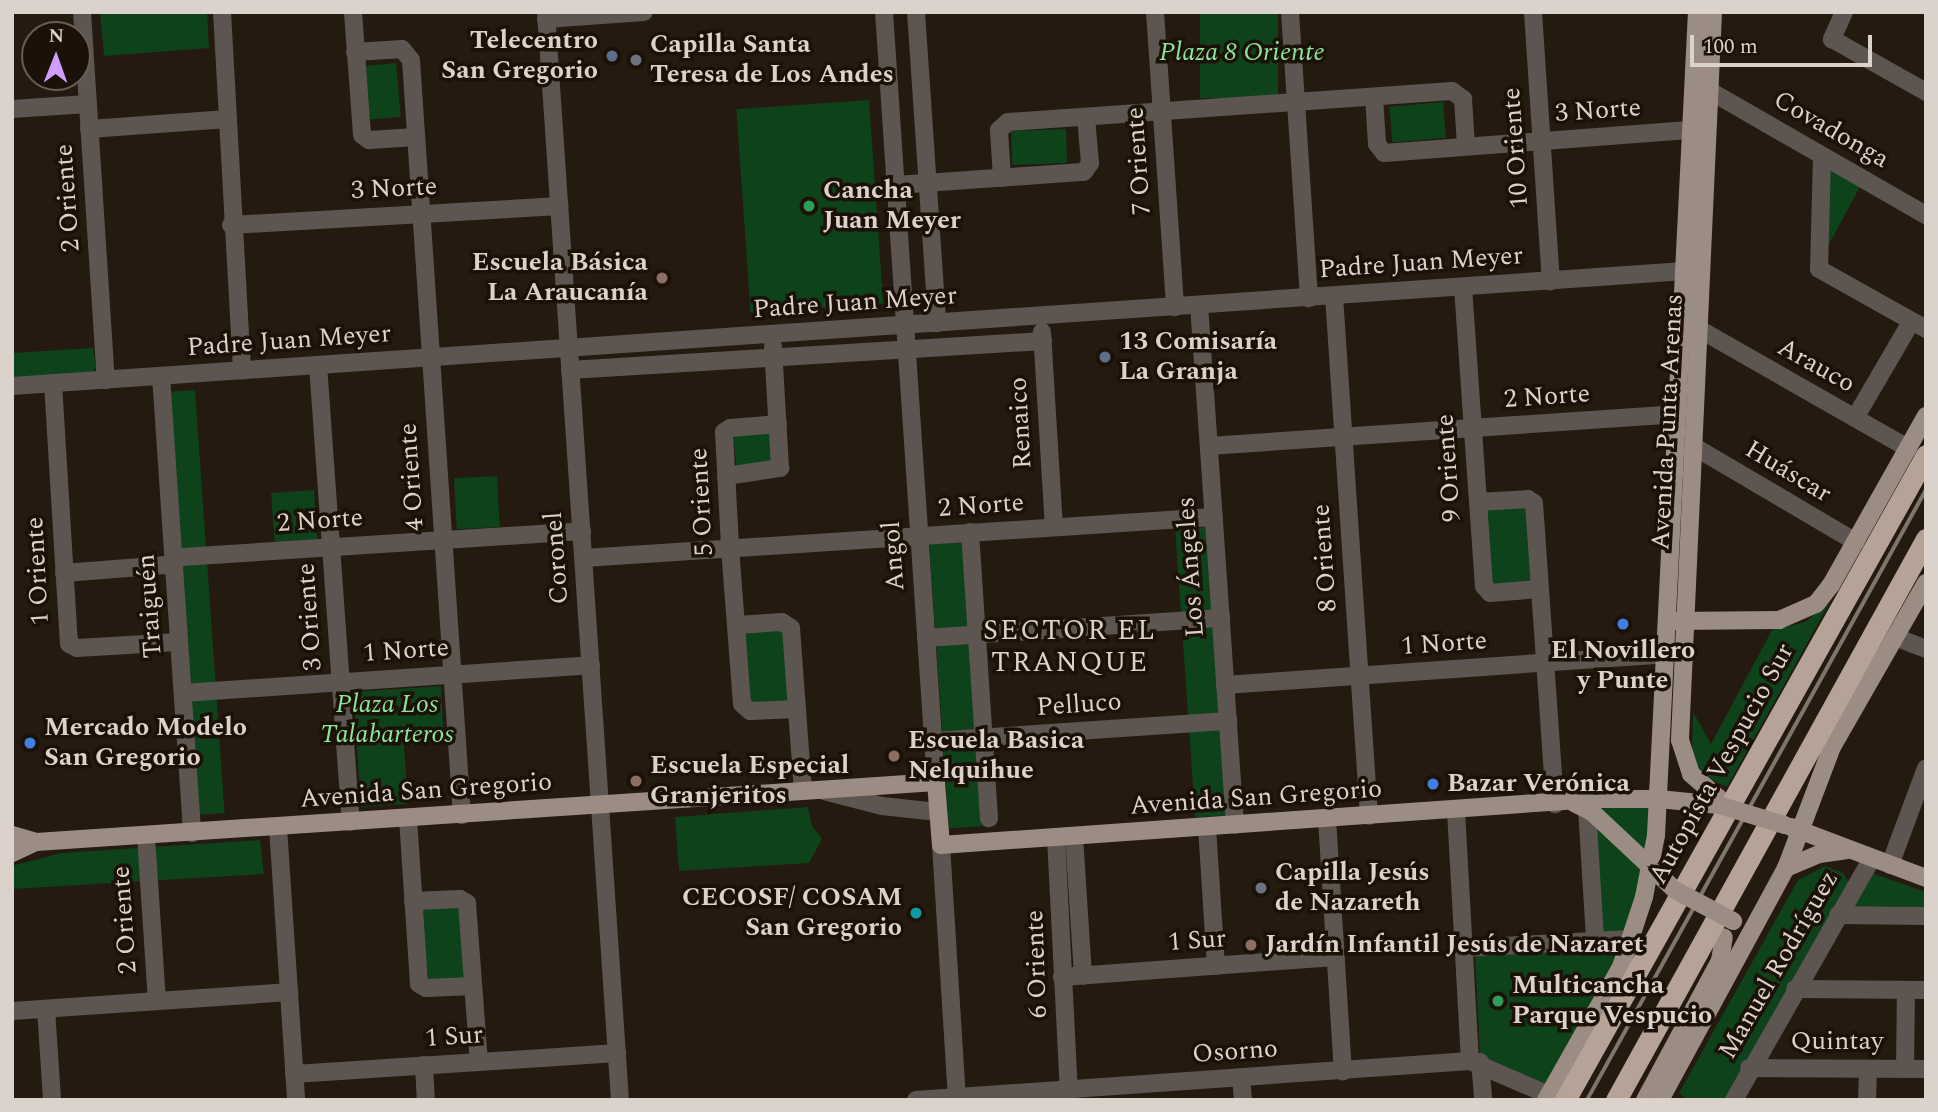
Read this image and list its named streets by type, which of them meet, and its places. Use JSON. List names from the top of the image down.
{
  "streets": {
    "highway": ["Autopista Vespucio Sur"],
    "main road": ["Avenida Punta Arenas", "Angol", "Avenida San Gregorio"],
    "street": [
      "3 Norte",
      "Covadonga",
      "10 Oriente",
      "7 Oriente",
      "2 Oriente",
      "Padre Juan Meyer",
      "Arauco",
      "2 Norte",
      "Renaico",
      "9 Oriente",
      "Huáscar",
      "4 Oriente",
      "5 Oriente",
      "Coronel",
      "8 Oriente",
      "Los Ángeles",
      "1 Oriente",
      "Traiguén",
      "3 Oriente",
      "1 Norte",
      "Pelluco",
      "1 Sur",
      "6 Oriente",
      "Manuel Rodríguez",
      "Quintay",
      "Osorno"
    ]
  },
  "crossings": [
    ["3 Norte", "10 Oriente"],
    ["3 Norte", "Avenida Punta Arenas"],
    ["3 Norte", "4 Oriente"],
    ["3 Norte", "Coronel"],
    ["Covadonga", "Avenida Punta Arenas"],
    ["10 Oriente", "Padre Juan Meyer"],
    ["7 Oriente", "Padre Juan Meyer"],
    ["2 Oriente", "Padre Juan Meyer"],
    ["2 Oriente", "Avenida San Gregorio"],
    ["Padre Juan Meyer", "Avenida Punta Arenas"],
    ["Padre Juan Meyer", "Renaico"],
    ["Padre Juan Meyer", "9 Oriente"],
    ["Padre Juan Meyer", "4 Oriente"],
    ["Padre Juan Meyer", "Angol"],
    ["Padre Juan Meyer", "Coronel"],
    ["Padre Juan Meyer", "8 Oriente"],
    ["Padre Juan Meyer", "Los Ángeles"],
    ["Padre Juan Meyer", "1 Oriente"],
    ["Padre Juan Meyer", "Traiguén"],
    ["Padre Juan Meyer", "3 Oriente"],
    ["Arauco", "Avenida Punta Arenas"],
    ["Arauco", "Autopista Vespucio Sur"],
    ["2 Norte", "Avenida Punta Arenas"],
    ["2 Norte", "Renaico"],
    ["2 Norte", "9 Oriente"],
    ["2 Norte", "4 Oriente"],
    ["2 Norte", "5 Oriente"],
    ["2 Norte", "Angol"],
    ["2 Norte", "Coronel"],
    ["2 Norte", "8 Oriente"],
    ["2 Norte", "Los Ángeles"],
    ["2 Norte", "1 Oriente"],
    ["2 Norte", "Traiguén"],
    ["2 Norte", "3 Oriente"],
    ["Avenida Punta Arenas", "Huáscar"],
    ["Avenida Punta Arenas", "1 Norte"],
    ["Avenida Punta Arenas", "Autopista Vespucio Sur"],
    ["Avenida Punta Arenas", "Avenida San Gregorio"],
    ["Avenida Punta Arenas", "Osorno"],
    ["4 Oriente", "1 Norte"],
    ["4 Oriente", "Avenida San Gregorio"],
    ["Angol", "Pelluco"],
    ["Angol", "Avenida San Gregorio"],
    ["Angol", "Osorno"],
    ["Coronel", "1 Norte"],
    ["Coronel", "Avenida San Gregorio"],
    ["Coronel", "1 Sur"],
    ["8 Oriente", "1 Norte"],
    ["8 Oriente", "Avenida San Gregorio"],
    ["Los Ángeles", "1 Norte"],
    ["Los Ángeles", "Pelluco"],
    ["Los Ángeles", "Avenida San Gregorio"],
    ["1 Oriente", "Traiguén"],
    ["Traiguén", "1 Norte"],
    ["Traiguén", "Avenida San Gregorio"],
    ["3 Oriente", "1 Norte"],
    ["3 Oriente", "Avenida San Gregorio"],
    ["Autopista Vespucio Sur", "Osorno"],
    ["Avenida San Gregorio", "6 Oriente"],
    ["1 Sur", "6 Oriente"],
    ["6 Oriente", "Osorno"],
    ["Manuel Rodríguez", "Quintay"]
  ],
  "districts": ["SECTOR EL TRANQUE"],
  "parks": ["Plaza 8 Oriente", "Plaza Los Talabarteros"],
  "places": [
    "Telecentro San Gregorio",
    "Capilla Santa Teresa de Los Andes",
    "Cancha Juan Meyer",
    "Escuela Básica La Araucanía",
    "13 Comisaría La Granja",
    "El Novillero y Punte",
    "Mercado Modelo San Gregorio",
    "Escuela Basica Nelquihue",
    "Escuela Especial Granjeritos",
    "Bazar Verónica",
    "Capilla Jesús de Nazareth",
    "CECOSF/ COSAM San Gregorio",
    "Jardín Infantil Jesús de Nazaret",
    "Multicancha Parque Vespucio"
  ],
  "scale_bar": "100 m",
  "north": "top"
}
